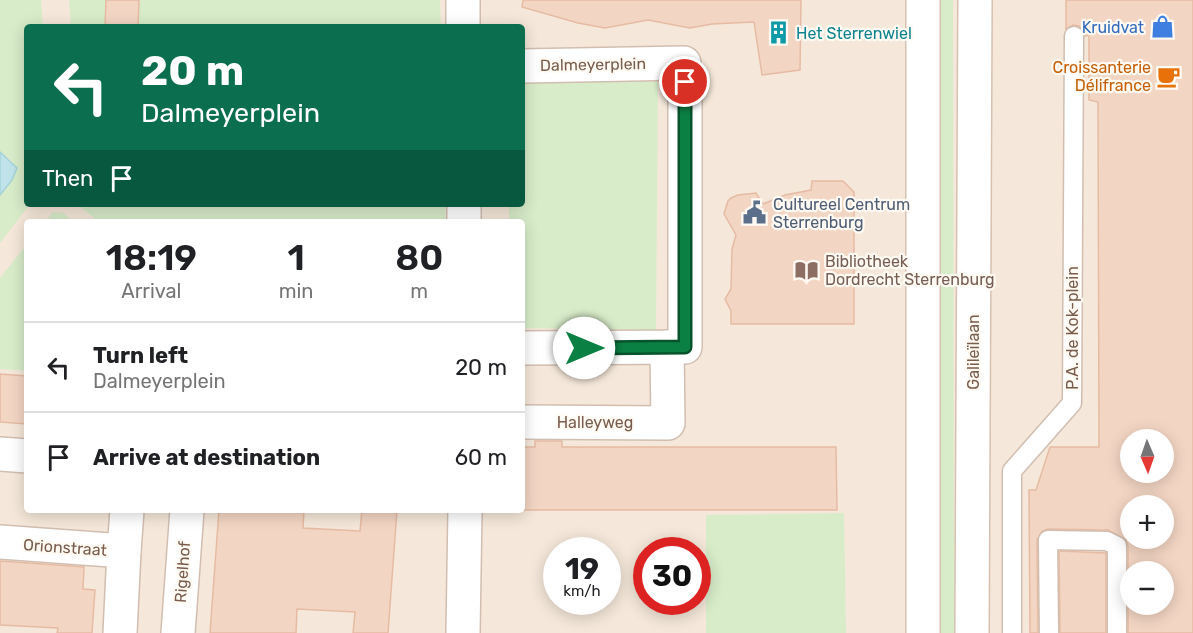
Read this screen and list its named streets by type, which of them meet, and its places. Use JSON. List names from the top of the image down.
{
  "streets": {
    "street": [
      "Dalmeyerplein",
      "Galileïlaan",
      "Halleyweg",
      "Orionstraat",
      "Rigelhof"
    ],
    "lane": ["P.A. de Kok-plein"]
  },
  "crossings": [
    ["Dalmeyerplein", "Halleyweg"]
  ],
  "places": {
    "shop": ["Kruidvat"],
    "building": ["Het Sterrenwiel"],
    "cafe": ["Croissanterie Délifrance"],
    "public building": ["Cultureel Centrum Sterrenburg"],
    "library": ["Bibliotheek Dordrecht Sterrenburg"]
  },
  "north": "bottom",
  "page": {
    "turn": ["20 m", "Dalmeyerplein"],
    "then": "Then",
    "eta": [
      "18:19",
      "Arrival",
      "1",
      "min",
      "80",
      "m"
    ],
    "list": [
      {
        "name": "Turn left",
        "note": "Dalmeyerplein",
        "value": "20 m"
      },
      {
        "name": "Arrive at destination",
        "value": "60 m"
      }
    ],
    "map_buttons": ["+", "−"],
    "speed": "19 km/h",
    "limit": "30"
  }
}
